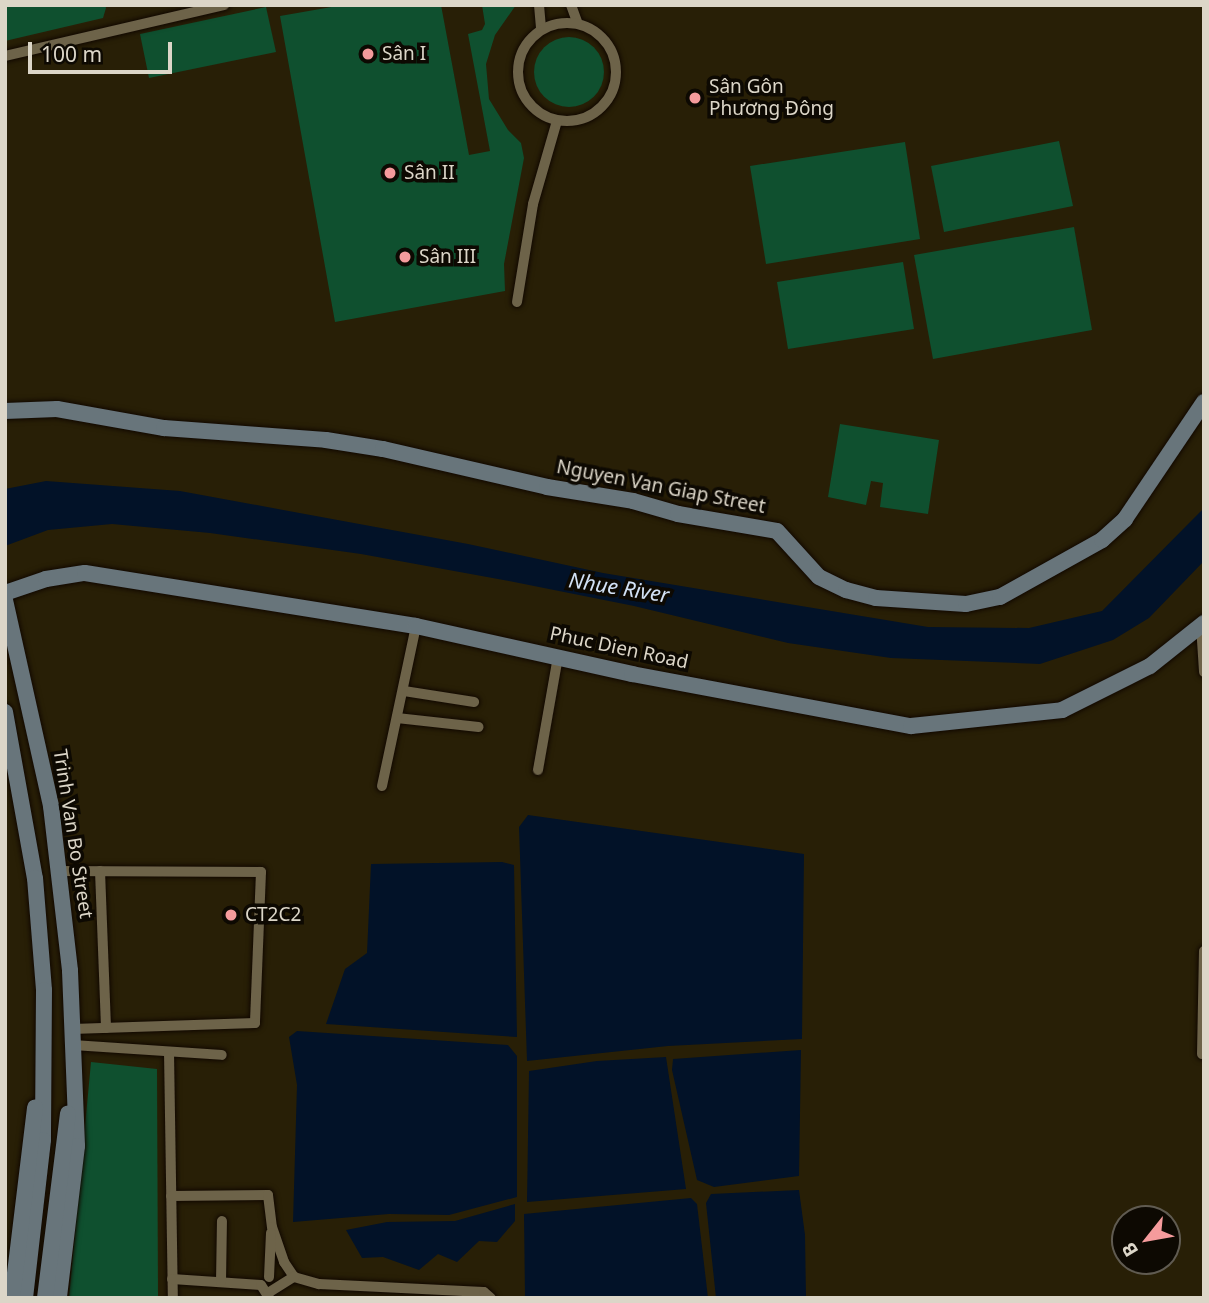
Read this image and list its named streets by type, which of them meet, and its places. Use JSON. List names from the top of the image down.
{
  "streets": {
    "street": ["Nguyen Van Giap Street", "Phuc Dien Road", "Trinh Van Bo Street"]
  },
  "water": ["Nhue River"],
  "places": [
    "Sân I",
    "Sân Gôn Phương Đông",
    "Sân II",
    "Sân III",
    "CT2C2"
  ],
  "scale_bar": "100 m",
  "north": "bottom left"
}
